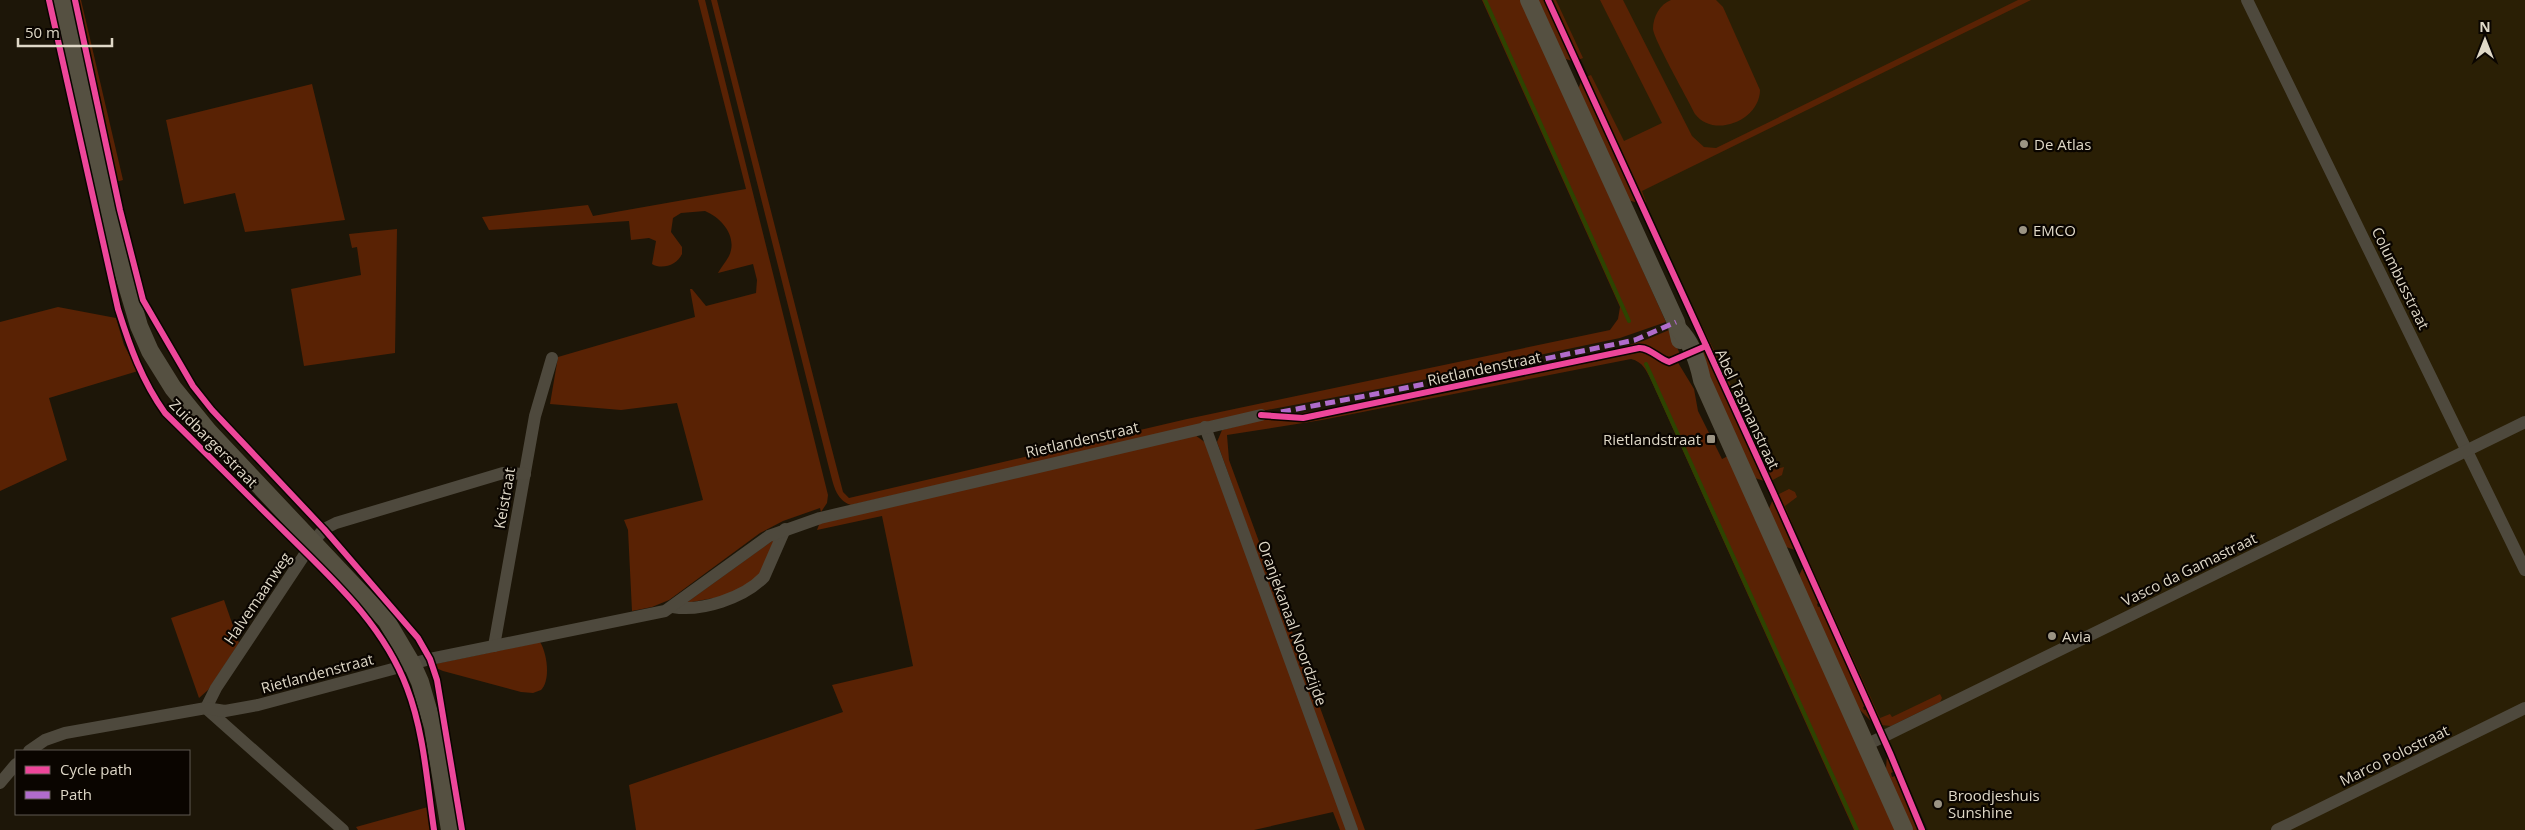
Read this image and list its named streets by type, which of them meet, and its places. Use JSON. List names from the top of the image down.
{
  "streets": {
    "street": [
      "Columbusstraat",
      "Rietlandenstraat",
      "Abel Tasmanstraat",
      "Zuidbargerstraat",
      "Keistraat",
      "Vasco da Gamastraat",
      "Halvemaanweg",
      "Oranjekanaal Noordzijde",
      "Marco Polostraat"
    ]
  },
  "crossings": [
    ["Columbusstraat", "Vasco da Gamastraat"],
    ["Rietlandenstraat", "Zuidbargerstraat"],
    ["Rietlandenstraat", "Keistraat"],
    ["Rietlandenstraat", "Halvemaanweg"],
    ["Rietlandenstraat", "Oranjekanaal Noordzijde"],
    ["Abel Tasmanstraat", "Vasco da Gamastraat"],
    ["Zuidbargerstraat", "Halvemaanweg"],
    ["Keistraat", "Halvemaanweg"]
  ],
  "places": {
    "other": [
      "De Atlas",
      "EMCO",
      "Avia",
      "Broodjeshuis Sunshine"
    ],
    "transit": ["Rietlandstraat"]
  },
  "legend": ["Cycle path", "Path"],
  "scale_bar": "50 m",
  "north": "top"
}
